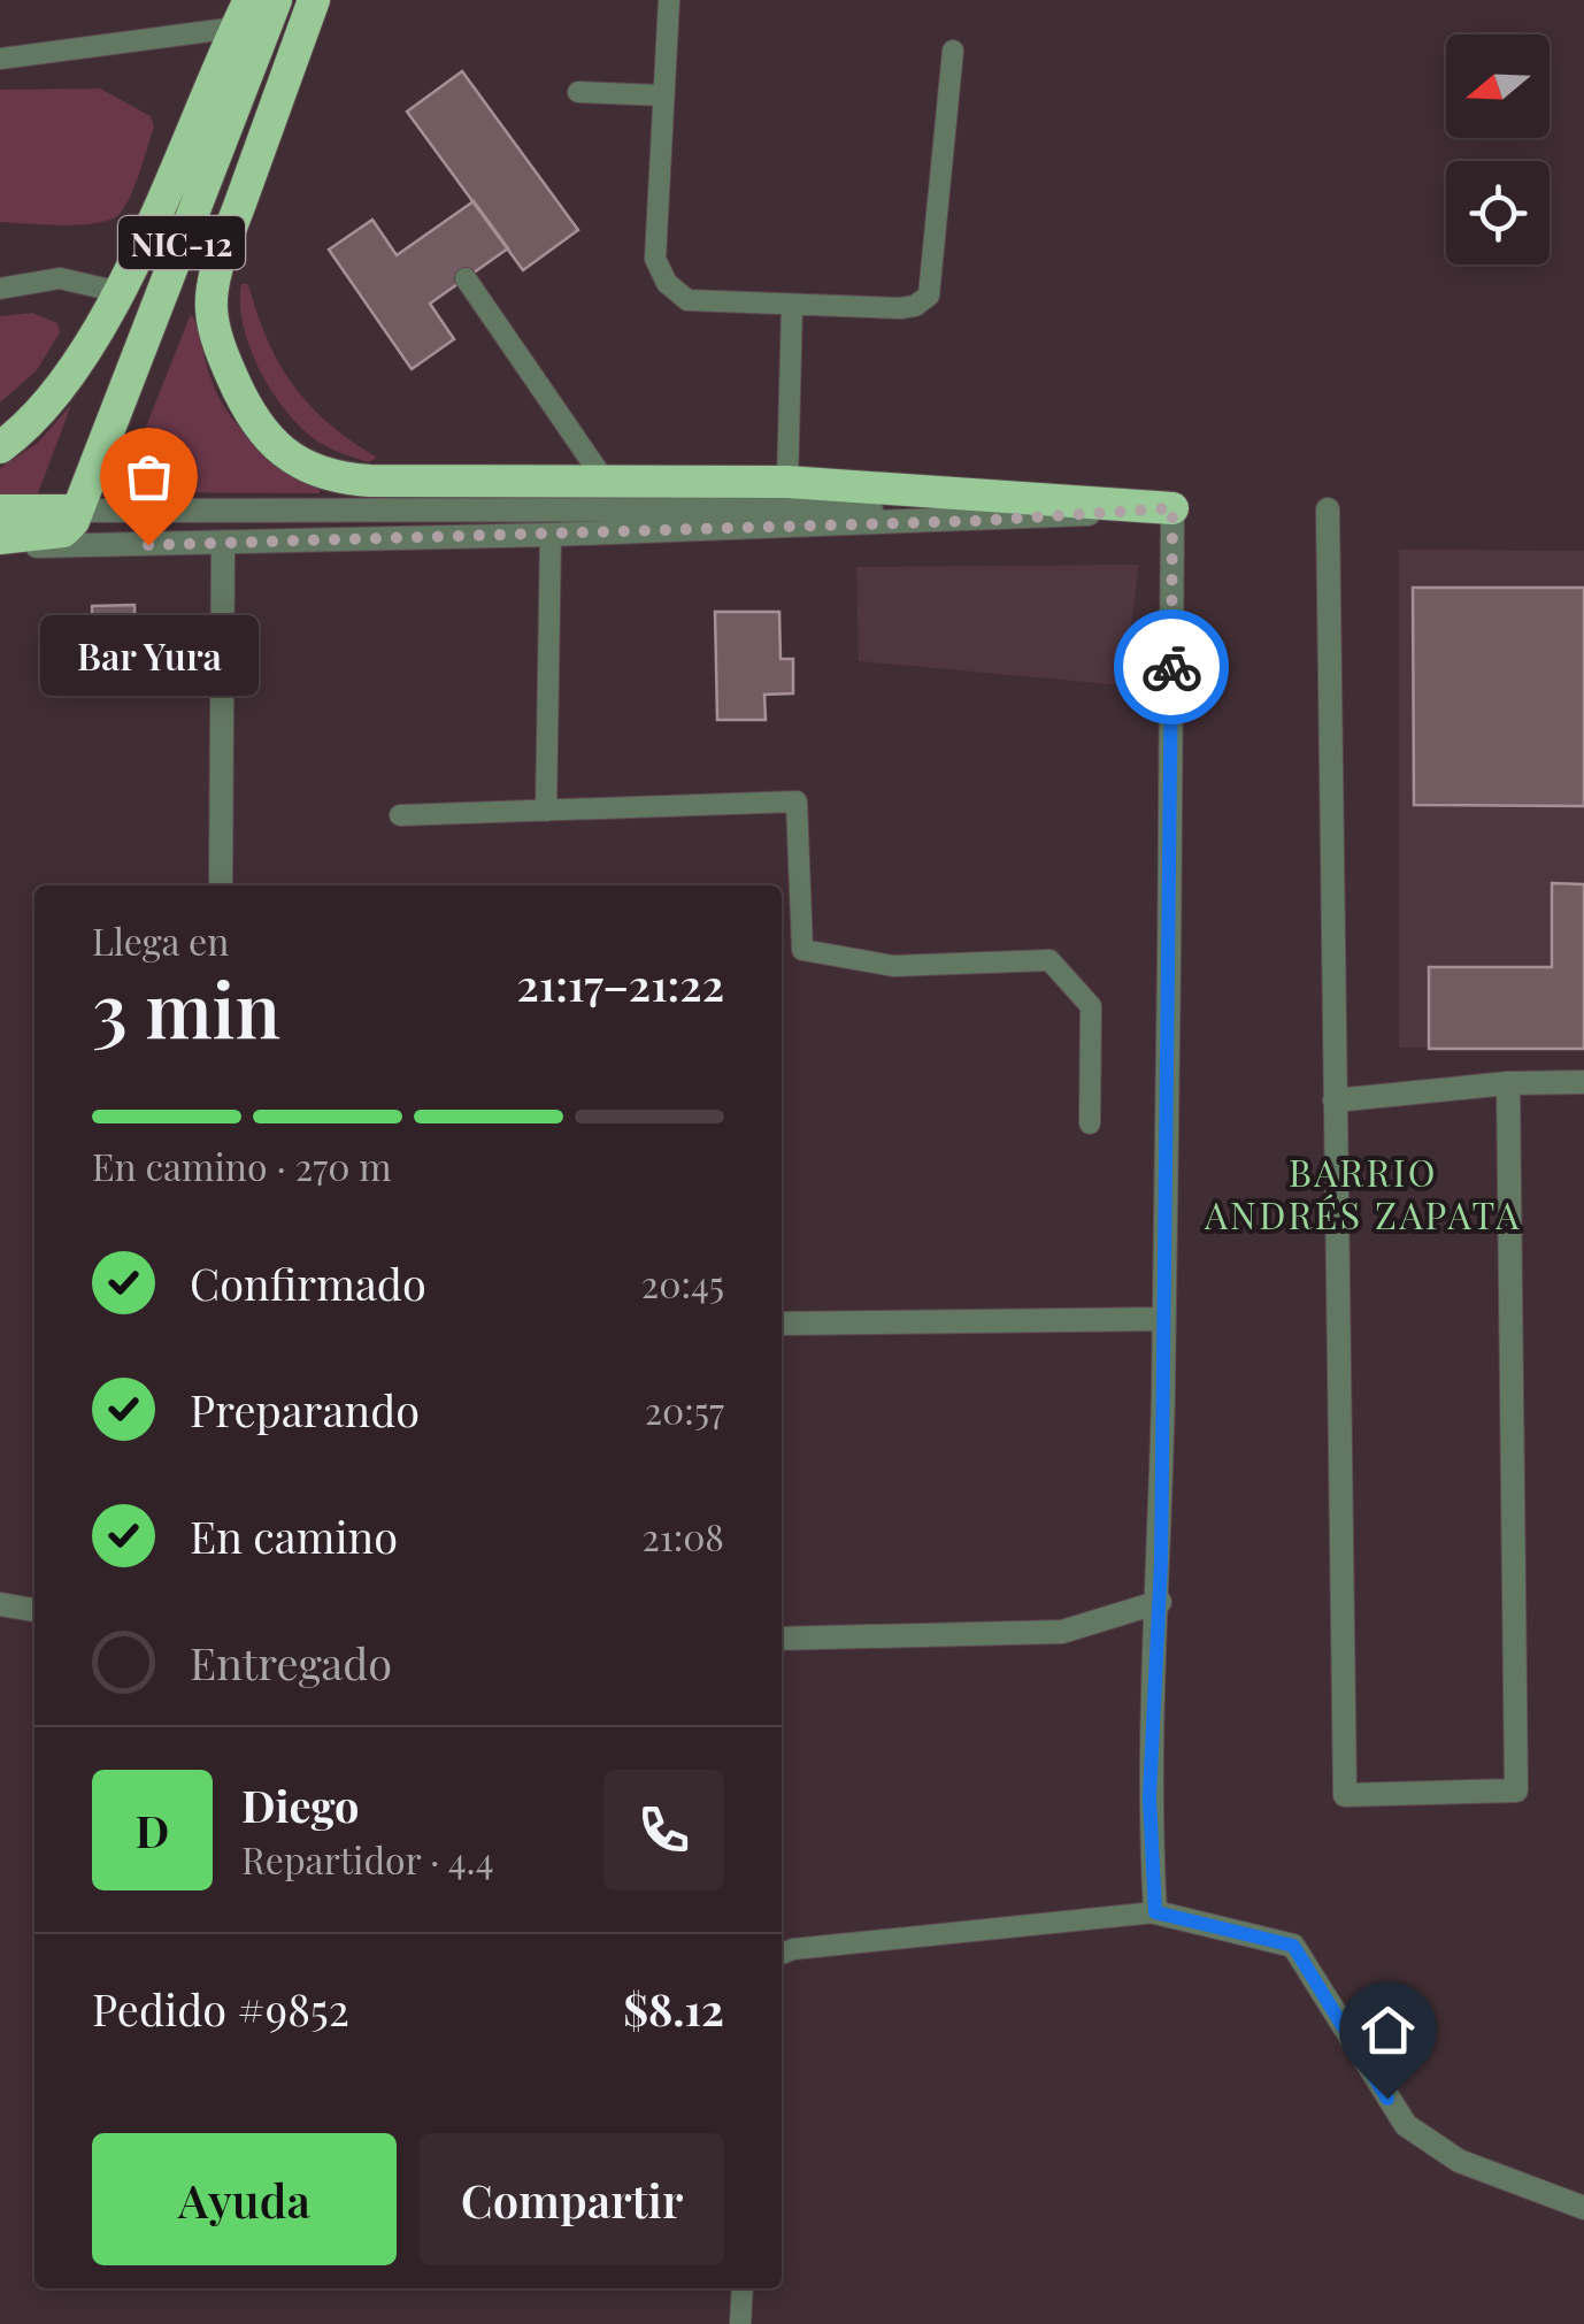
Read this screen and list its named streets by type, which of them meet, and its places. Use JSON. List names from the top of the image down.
{
  "streets": {
    "highway": ["NIC-12"]
  },
  "districts": ["BARRIO ANDRÉS ZAPATA"],
  "places": ["Bar Yura"],
  "north": "left",
  "page": {
    "bubble": "Bar Yura",
    "heading": ["3 min", "Llega en", "21:17–21:22"],
    "panel": [
      "Diego",
      "Repartidor · 4.4",
      "Pedido #9852",
      "$8.12"
    ],
    "bar": "En camino · 270 m",
    "list": [
      ["Confirmado", "20:45"],
      ["Preparando", "20:57"],
      ["En camino", "21:08"],
      "Entregado"
    ],
    "round": "D",
    "buttons": ["Ayuda", "Compartir"]
  }
}
